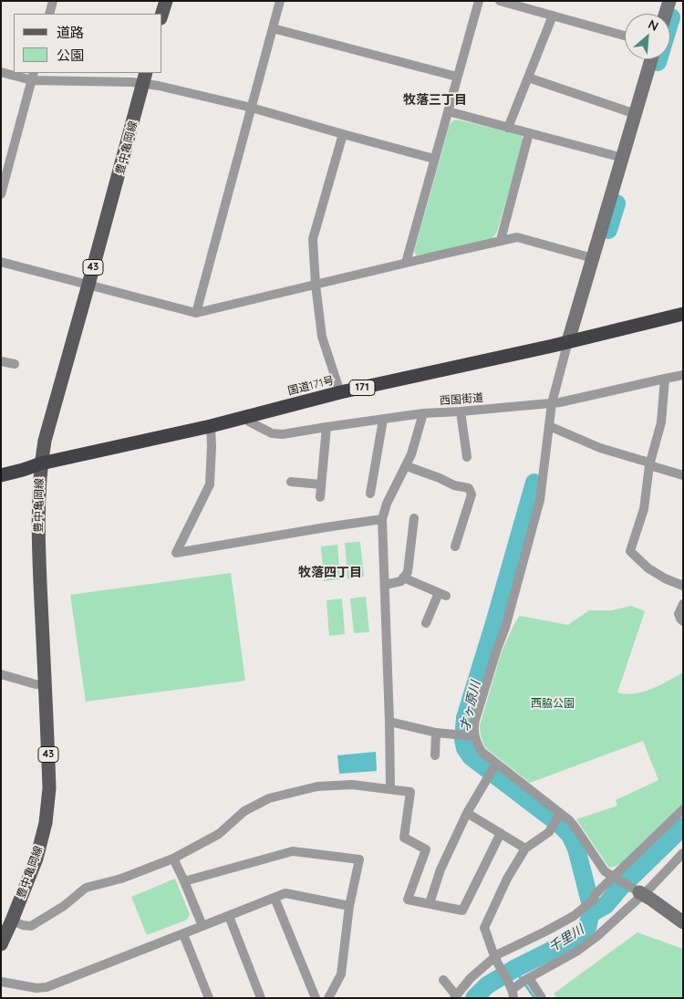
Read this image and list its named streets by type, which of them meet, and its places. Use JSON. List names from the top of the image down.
{
  "streets": {
    "highway": ["国道171号", "171"],
    "main road": ["豊中亀岡線", "43"],
    "street": ["西国街道"]
  },
  "crossings": [
    ["豊中亀岡線", "国道171号"],
    ["国道171号", "西国街道"]
  ],
  "districts": ["牧落三丁目", "牧落四丁目"],
  "water": ["才ヶ原川", "千里川"],
  "parks": ["西脇公園"],
  "legend": ["道路", "公園"],
  "north": "top right"
}
